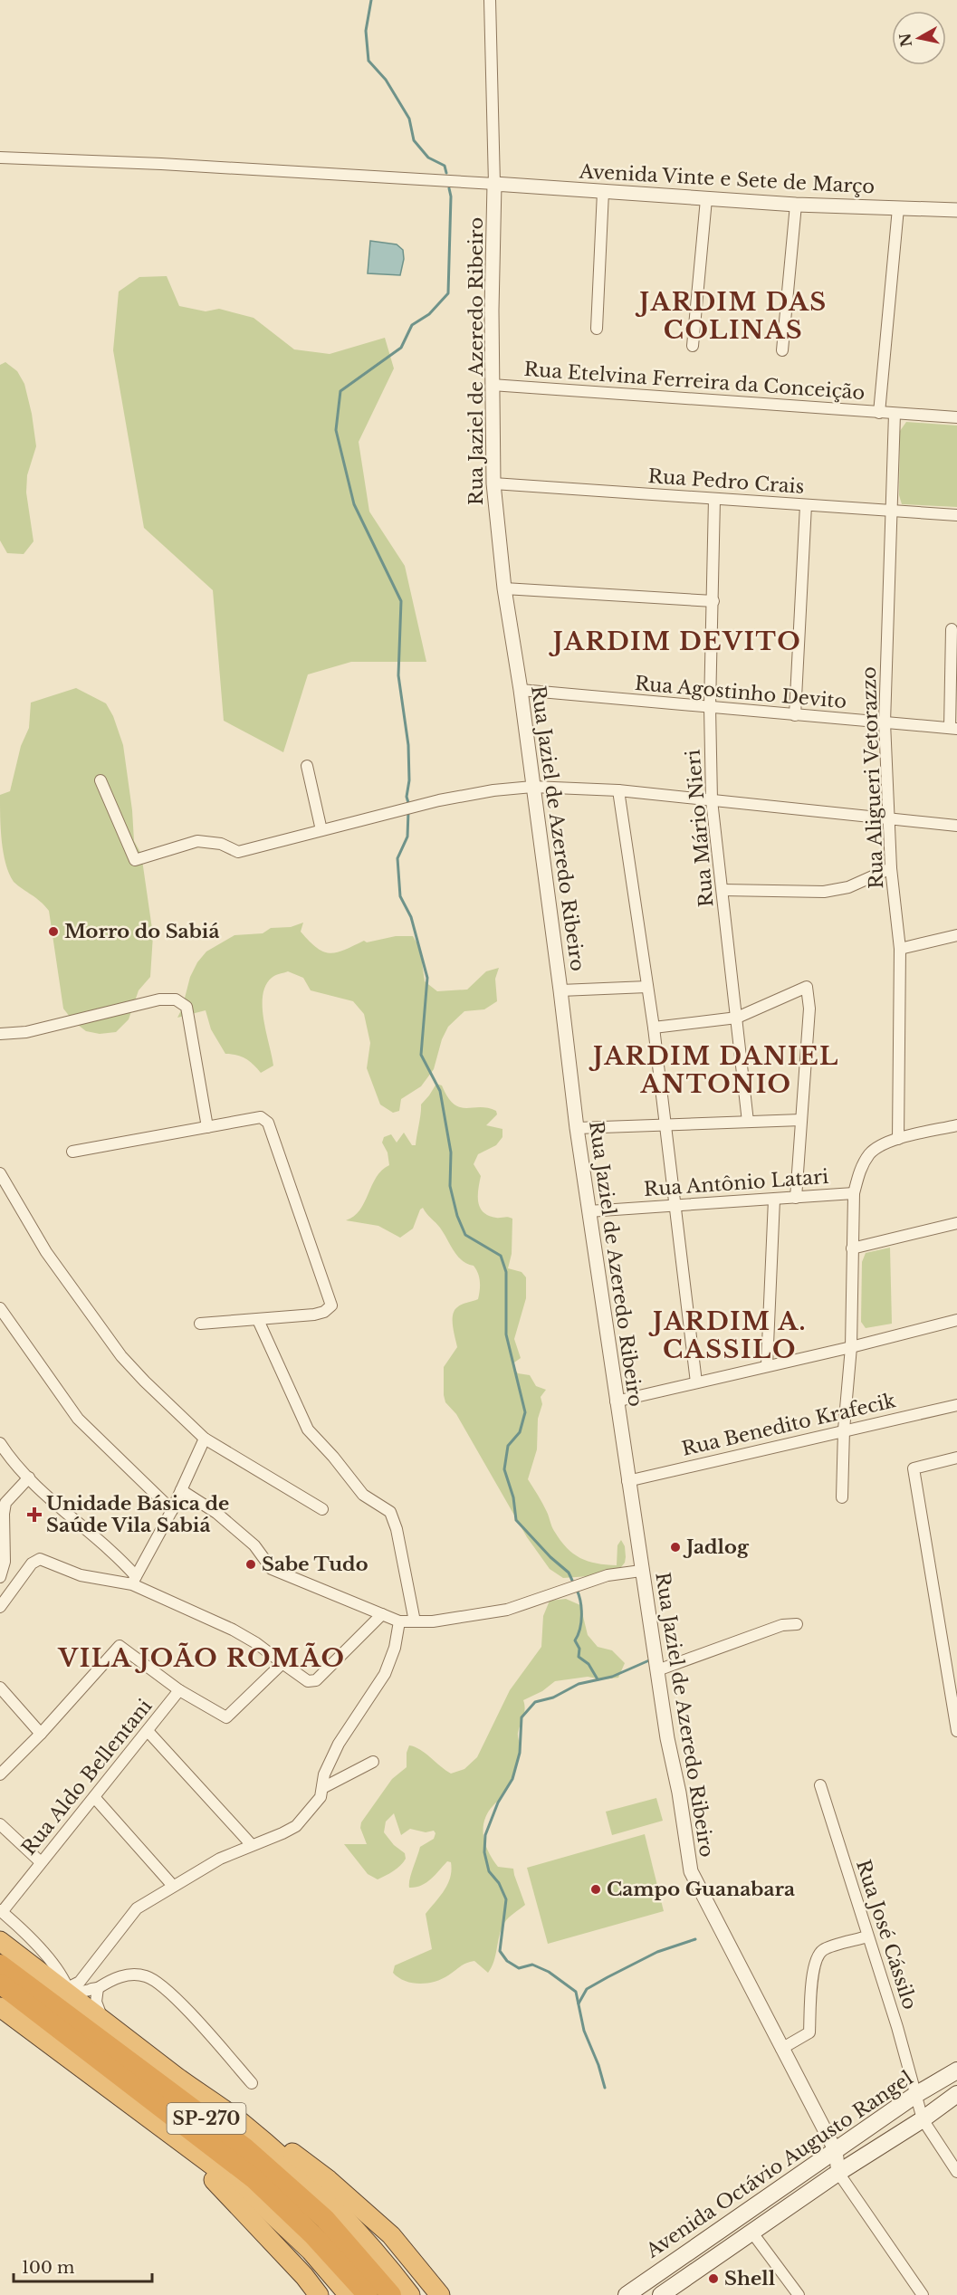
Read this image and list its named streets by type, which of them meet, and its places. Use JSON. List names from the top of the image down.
{
  "streets": {
    "highway": ["SP-270"],
    "main road": ["Avenida Octávio Augusto Rangel"],
    "street": [
      "Avenida Vinte e Sete de Março",
      "Rua Jaziel de Azeredo Ribeiro",
      "Rua Etelvina Ferreira da Conceição",
      "Rua Pedro Crais",
      "Rua Agostinho Devito",
      "Rua Aligueri Vetorazzo",
      "Rua Mário Nieri",
      "Rua Antônio Latari",
      "Rua Benedito Krafecik",
      "Rua Aldo Bellentani",
      "Rua José Cássilo"
    ]
  },
  "crossings": [
    ["Avenida Vinte e Sete de Março", "Rua Jaziel de Azeredo Ribeiro"],
    ["Rua Jaziel de Azeredo Ribeiro", "Rua Etelvina Ferreira da Conceição"],
    ["Rua Jaziel de Azeredo Ribeiro", "Rua Pedro Crais"],
    ["Rua Jaziel de Azeredo Ribeiro", "Rua Agostinho Devito"],
    ["Rua Jaziel de Azeredo Ribeiro", "Rua Antônio Latari"],
    ["Rua Jaziel de Azeredo Ribeiro", "Rua Benedito Krafecik"],
    ["Rua Jaziel de Azeredo Ribeiro", "Avenida Octávio Augusto Rangel"],
    ["Rua Etelvina Ferreira da Conceição", "Rua Aligueri Vetorazzo"],
    ["Rua Pedro Crais", "Rua Aligueri Vetorazzo"],
    ["Rua Pedro Crais", "Rua Mário Nieri"],
    ["Rua Agostinho Devito", "Rua Aligueri Vetorazzo"],
    ["Rua Agostinho Devito", "Rua Mário Nieri"],
    ["Rua José Cássilo", "Avenida Octávio Augusto Rangel"]
  ],
  "districts": [
    "JARDIM DAS COLINAS",
    "JARDIM DEVITO",
    "JARDIM DANIEL ANTONIO",
    "JARDIM A. CASSILO",
    "VILA JOÃO ROMÃO"
  ],
  "places": {
    "other": [
      "Morro do Sabiá",
      "Jadlog",
      "Sabe Tudo",
      "Campo Guanabara",
      "Shell"
    ],
    "health": ["Unidade Básica de Saúde Vila Sabiá"]
  },
  "scale_bar": "100 m",
  "north": "left"
}
